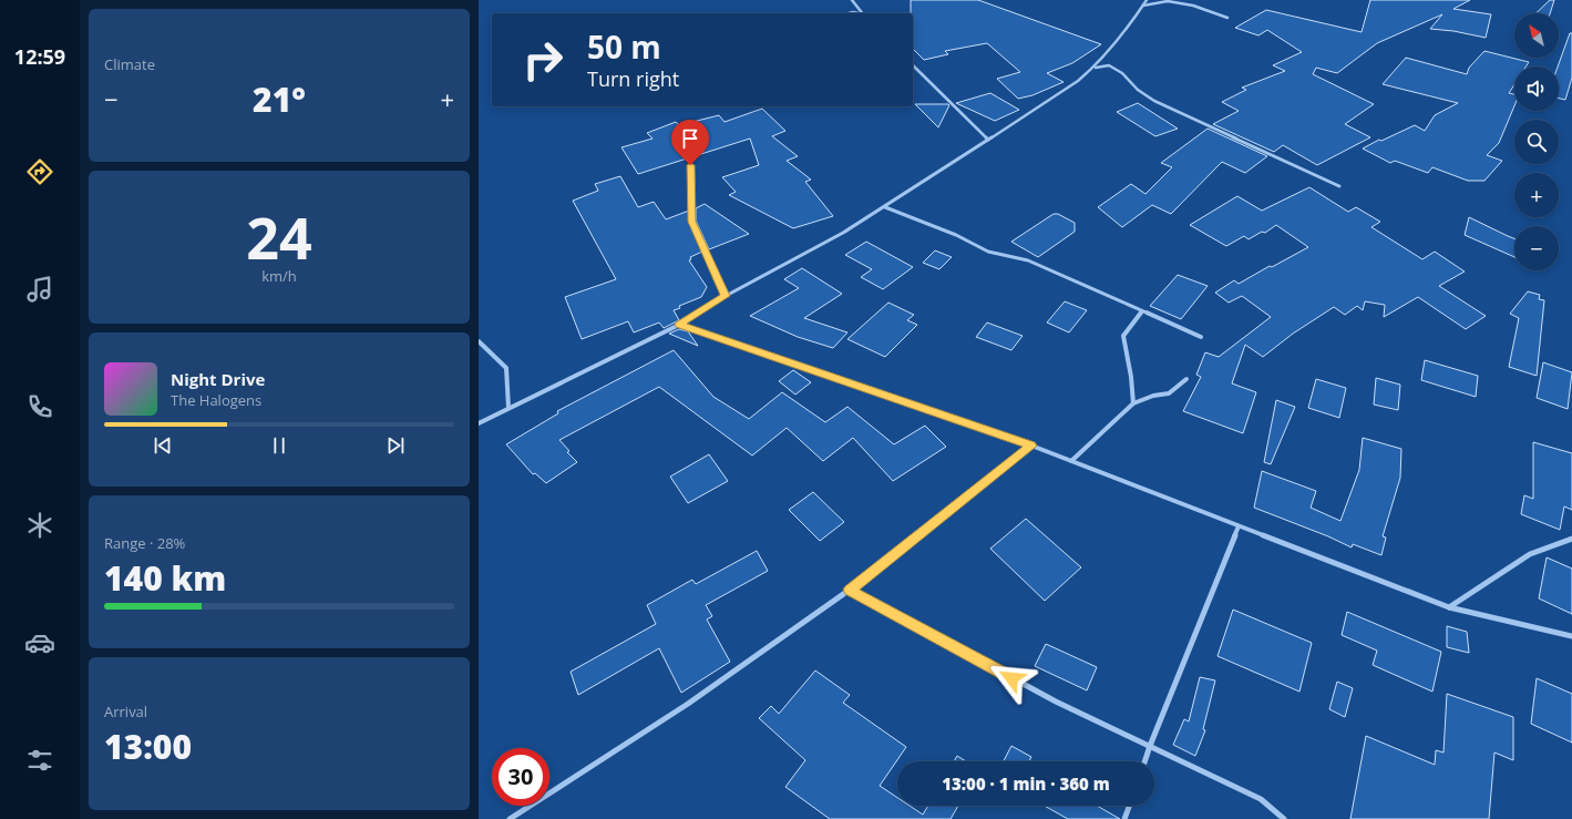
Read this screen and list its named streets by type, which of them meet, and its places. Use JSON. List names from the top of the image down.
{
  "north": "top left",
  "page": {
    "tabs": "12:59",
    "tile": [
      "Climate",
      ["24", "km/h"],
      ["Range · 28%", "140 km"],
      ["Arrival", "13:00"]
    ],
    "map_buttons": ["+", "−"],
    "turn": ["50 m", "Turn right"],
    "heat": ["−", "21°", "+"],
    "song": ["Night Drive", "The Halogens"],
    "limit": "30",
    "trip": "13:00 · 1 min · 360 m"
  }
}
